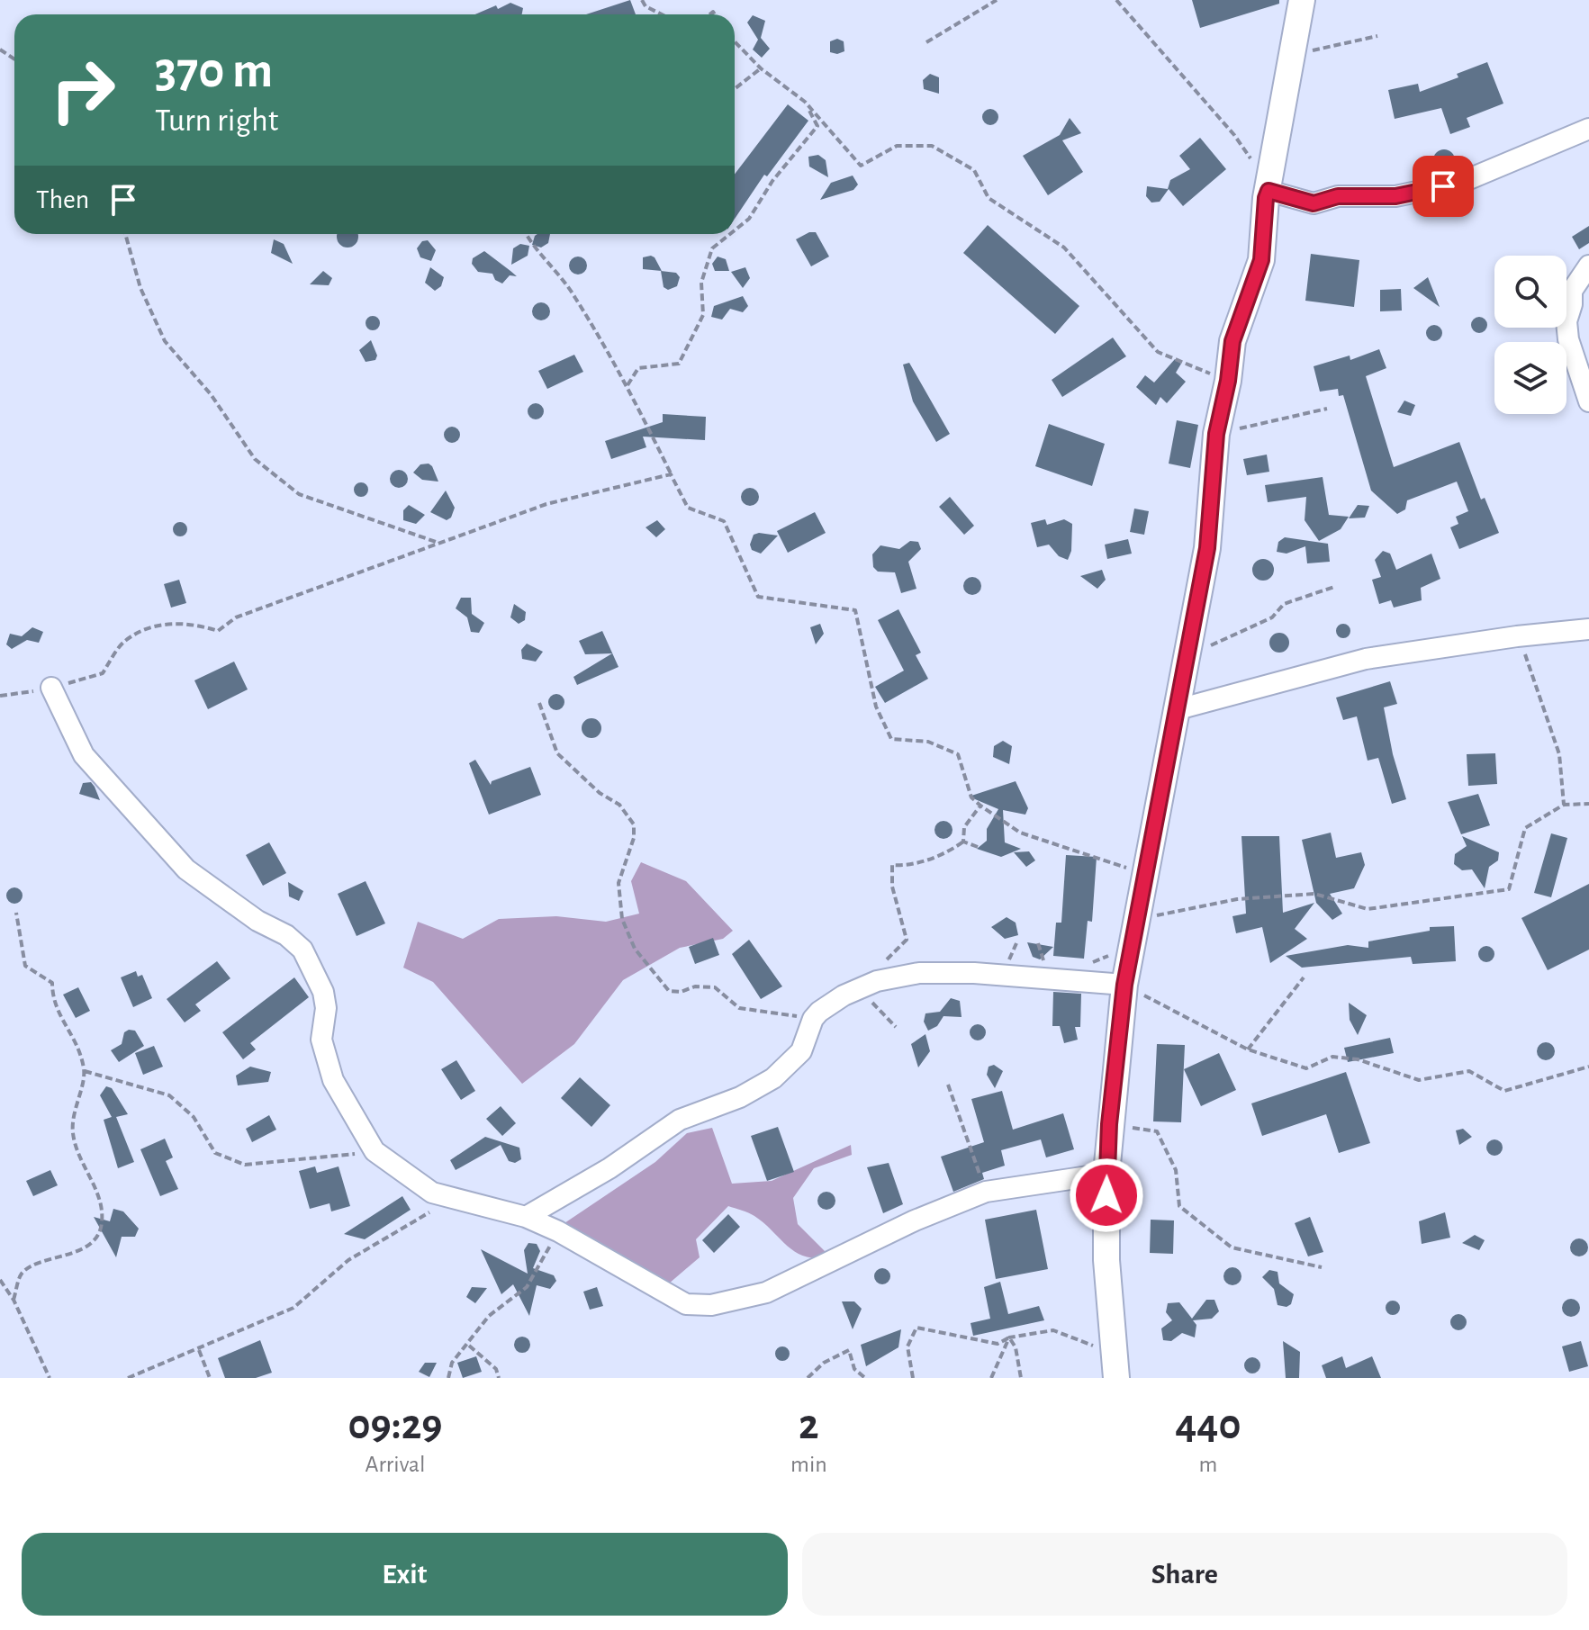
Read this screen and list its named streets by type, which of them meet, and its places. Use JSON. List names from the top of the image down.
{
  "page": {
    "turn": ["370 m", "Turn right"],
    "then": "Then",
    "eta": [
      "09:29",
      "Arrival",
      "2",
      "min",
      "440",
      "m"
    ],
    "buttons": ["Exit", "Share"]
  }
}
